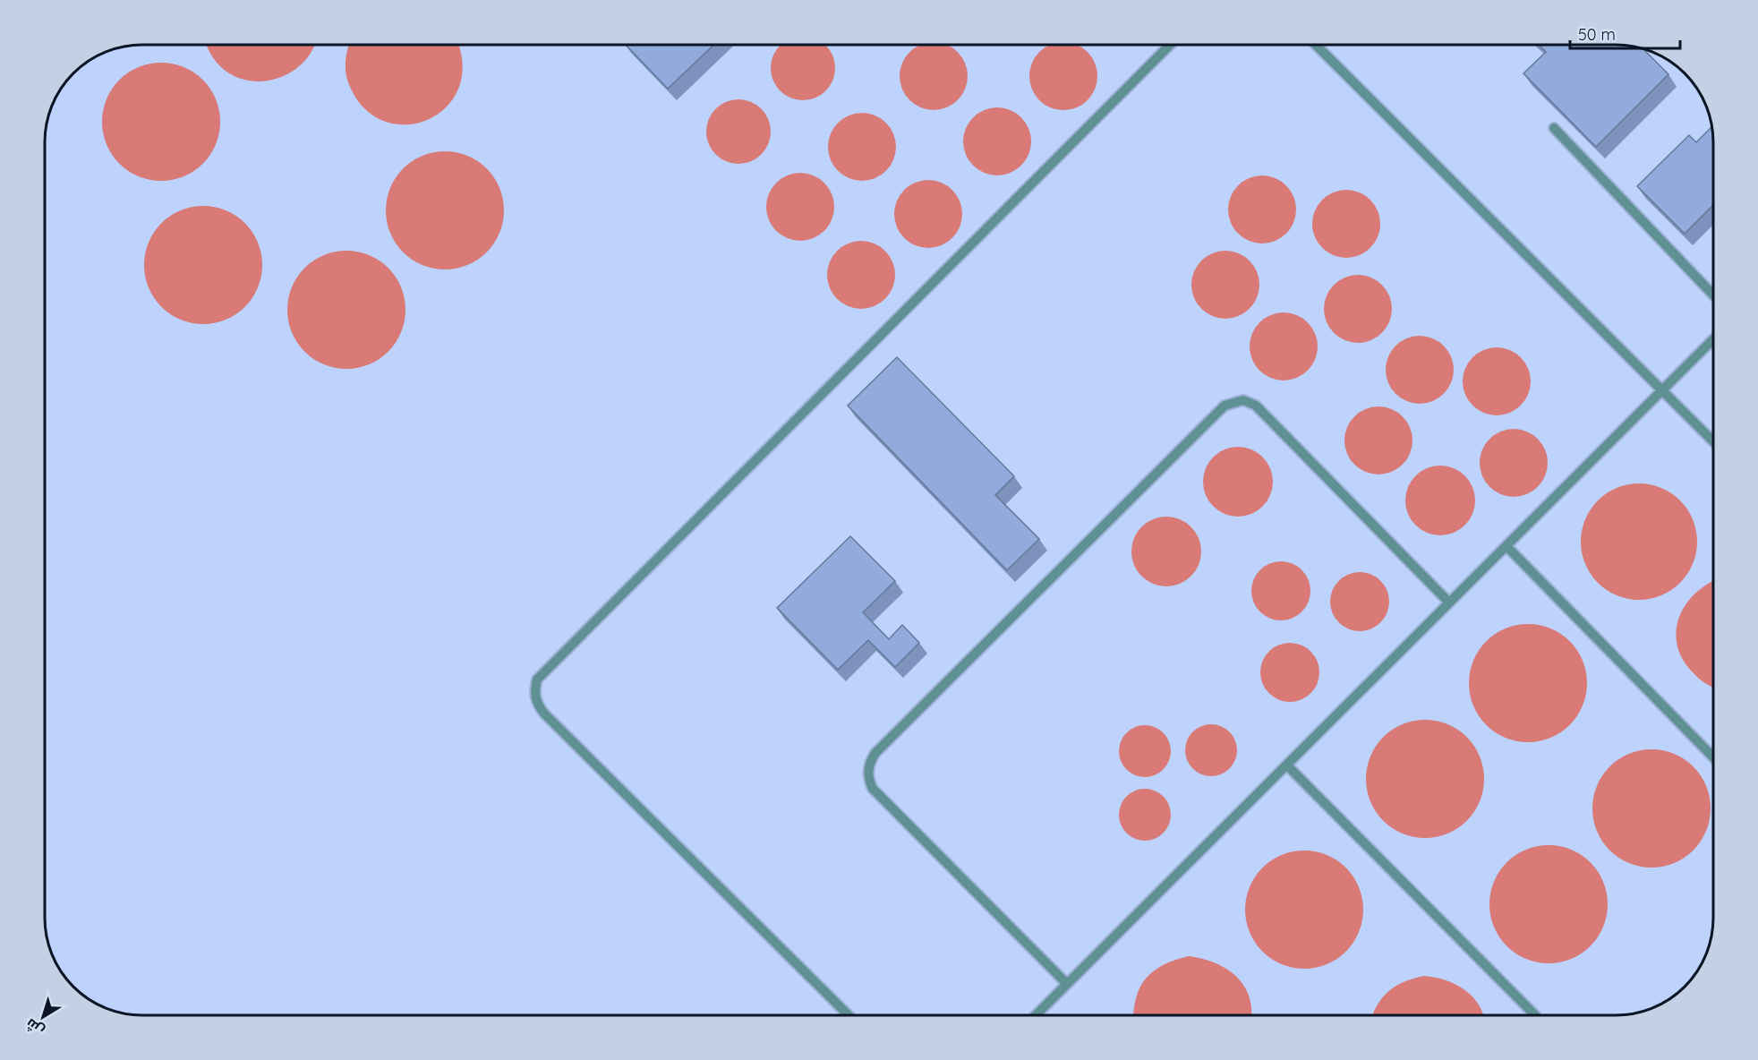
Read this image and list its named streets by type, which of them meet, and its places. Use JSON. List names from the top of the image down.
{
  "scale_bar": "50 m",
  "north": "bottom left"
}
